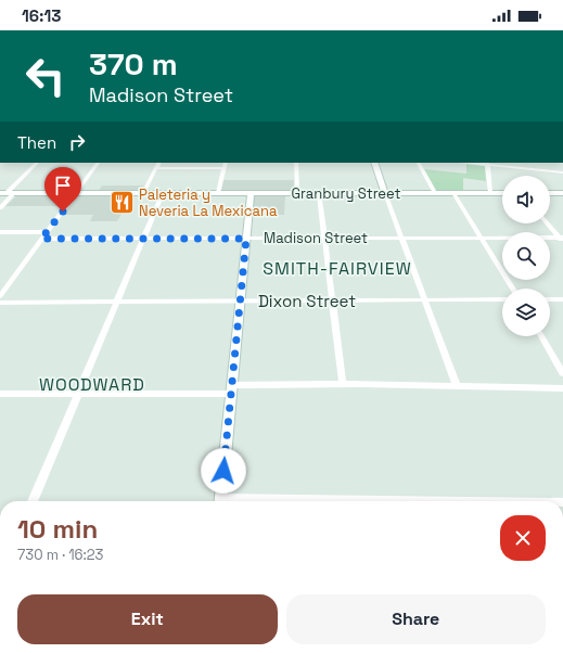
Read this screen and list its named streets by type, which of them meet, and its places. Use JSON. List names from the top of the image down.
{
  "streets": {
    "street": ["Granbury Street", "Madison Street", "Dixon Street"]
  },
  "districts": ["SMITH-FAIRVIEW", "WOODWARD"],
  "places": {
    "restaurant": ["Paleteria y Neveria La Mexicana"]
  },
  "page": {
    "status": "16:13",
    "turn": ["370 m", "Madison Street"],
    "then": "Then",
    "heading": ["10 min", "730 m · 16:23"],
    "buttons": ["Exit", "Share"]
  }
}
